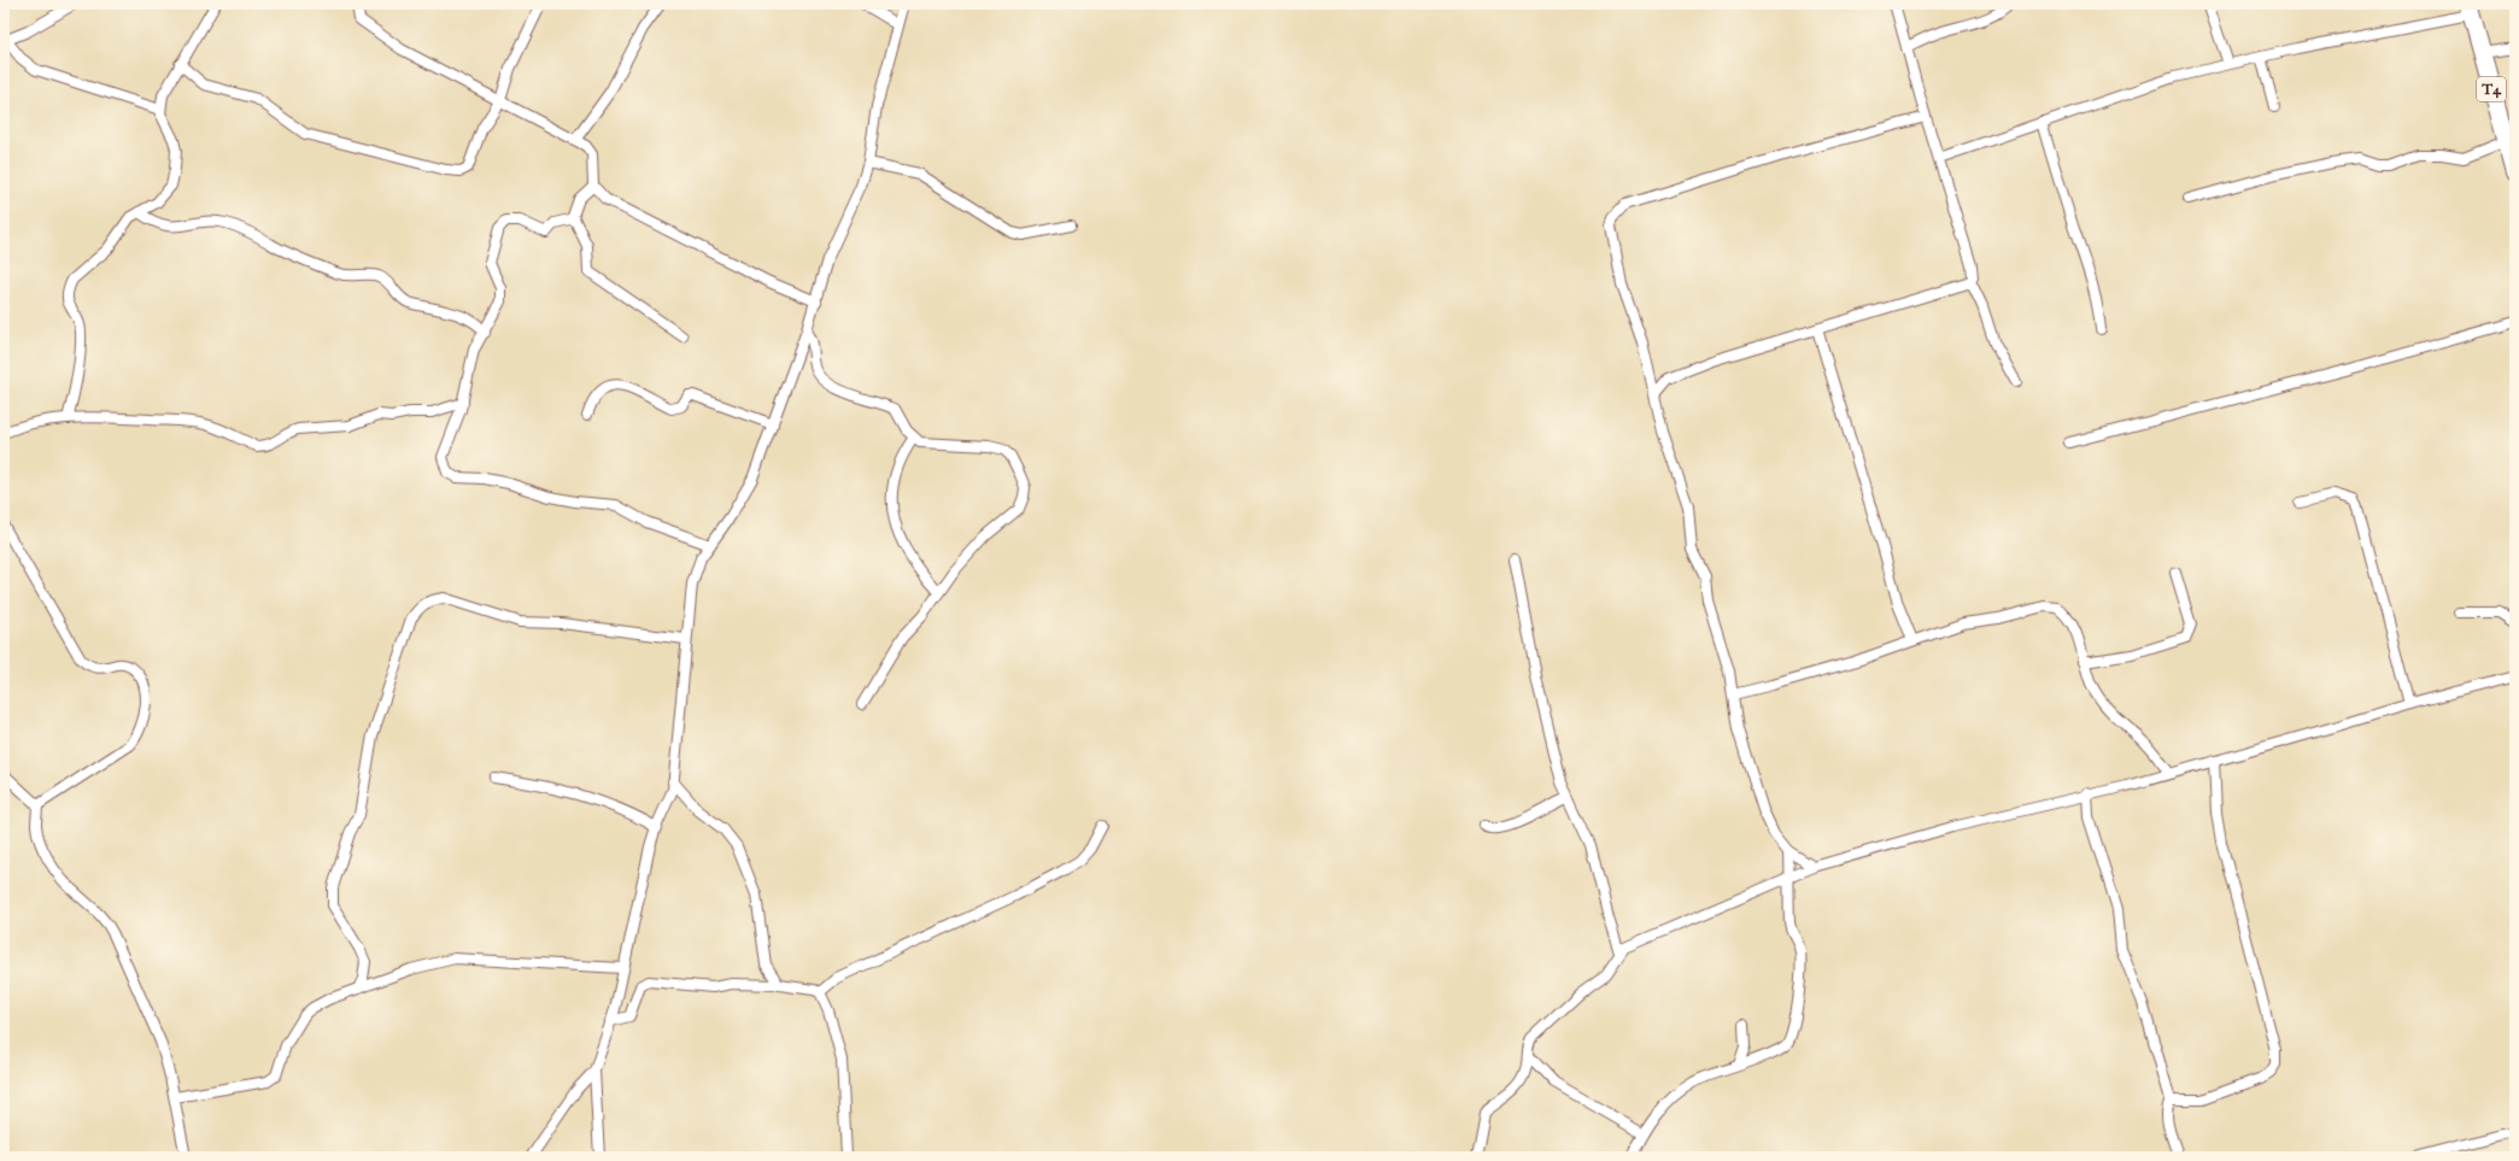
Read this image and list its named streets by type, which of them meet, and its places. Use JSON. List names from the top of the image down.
{
  "streets": {
    "highway": ["T4"]
  }
}
